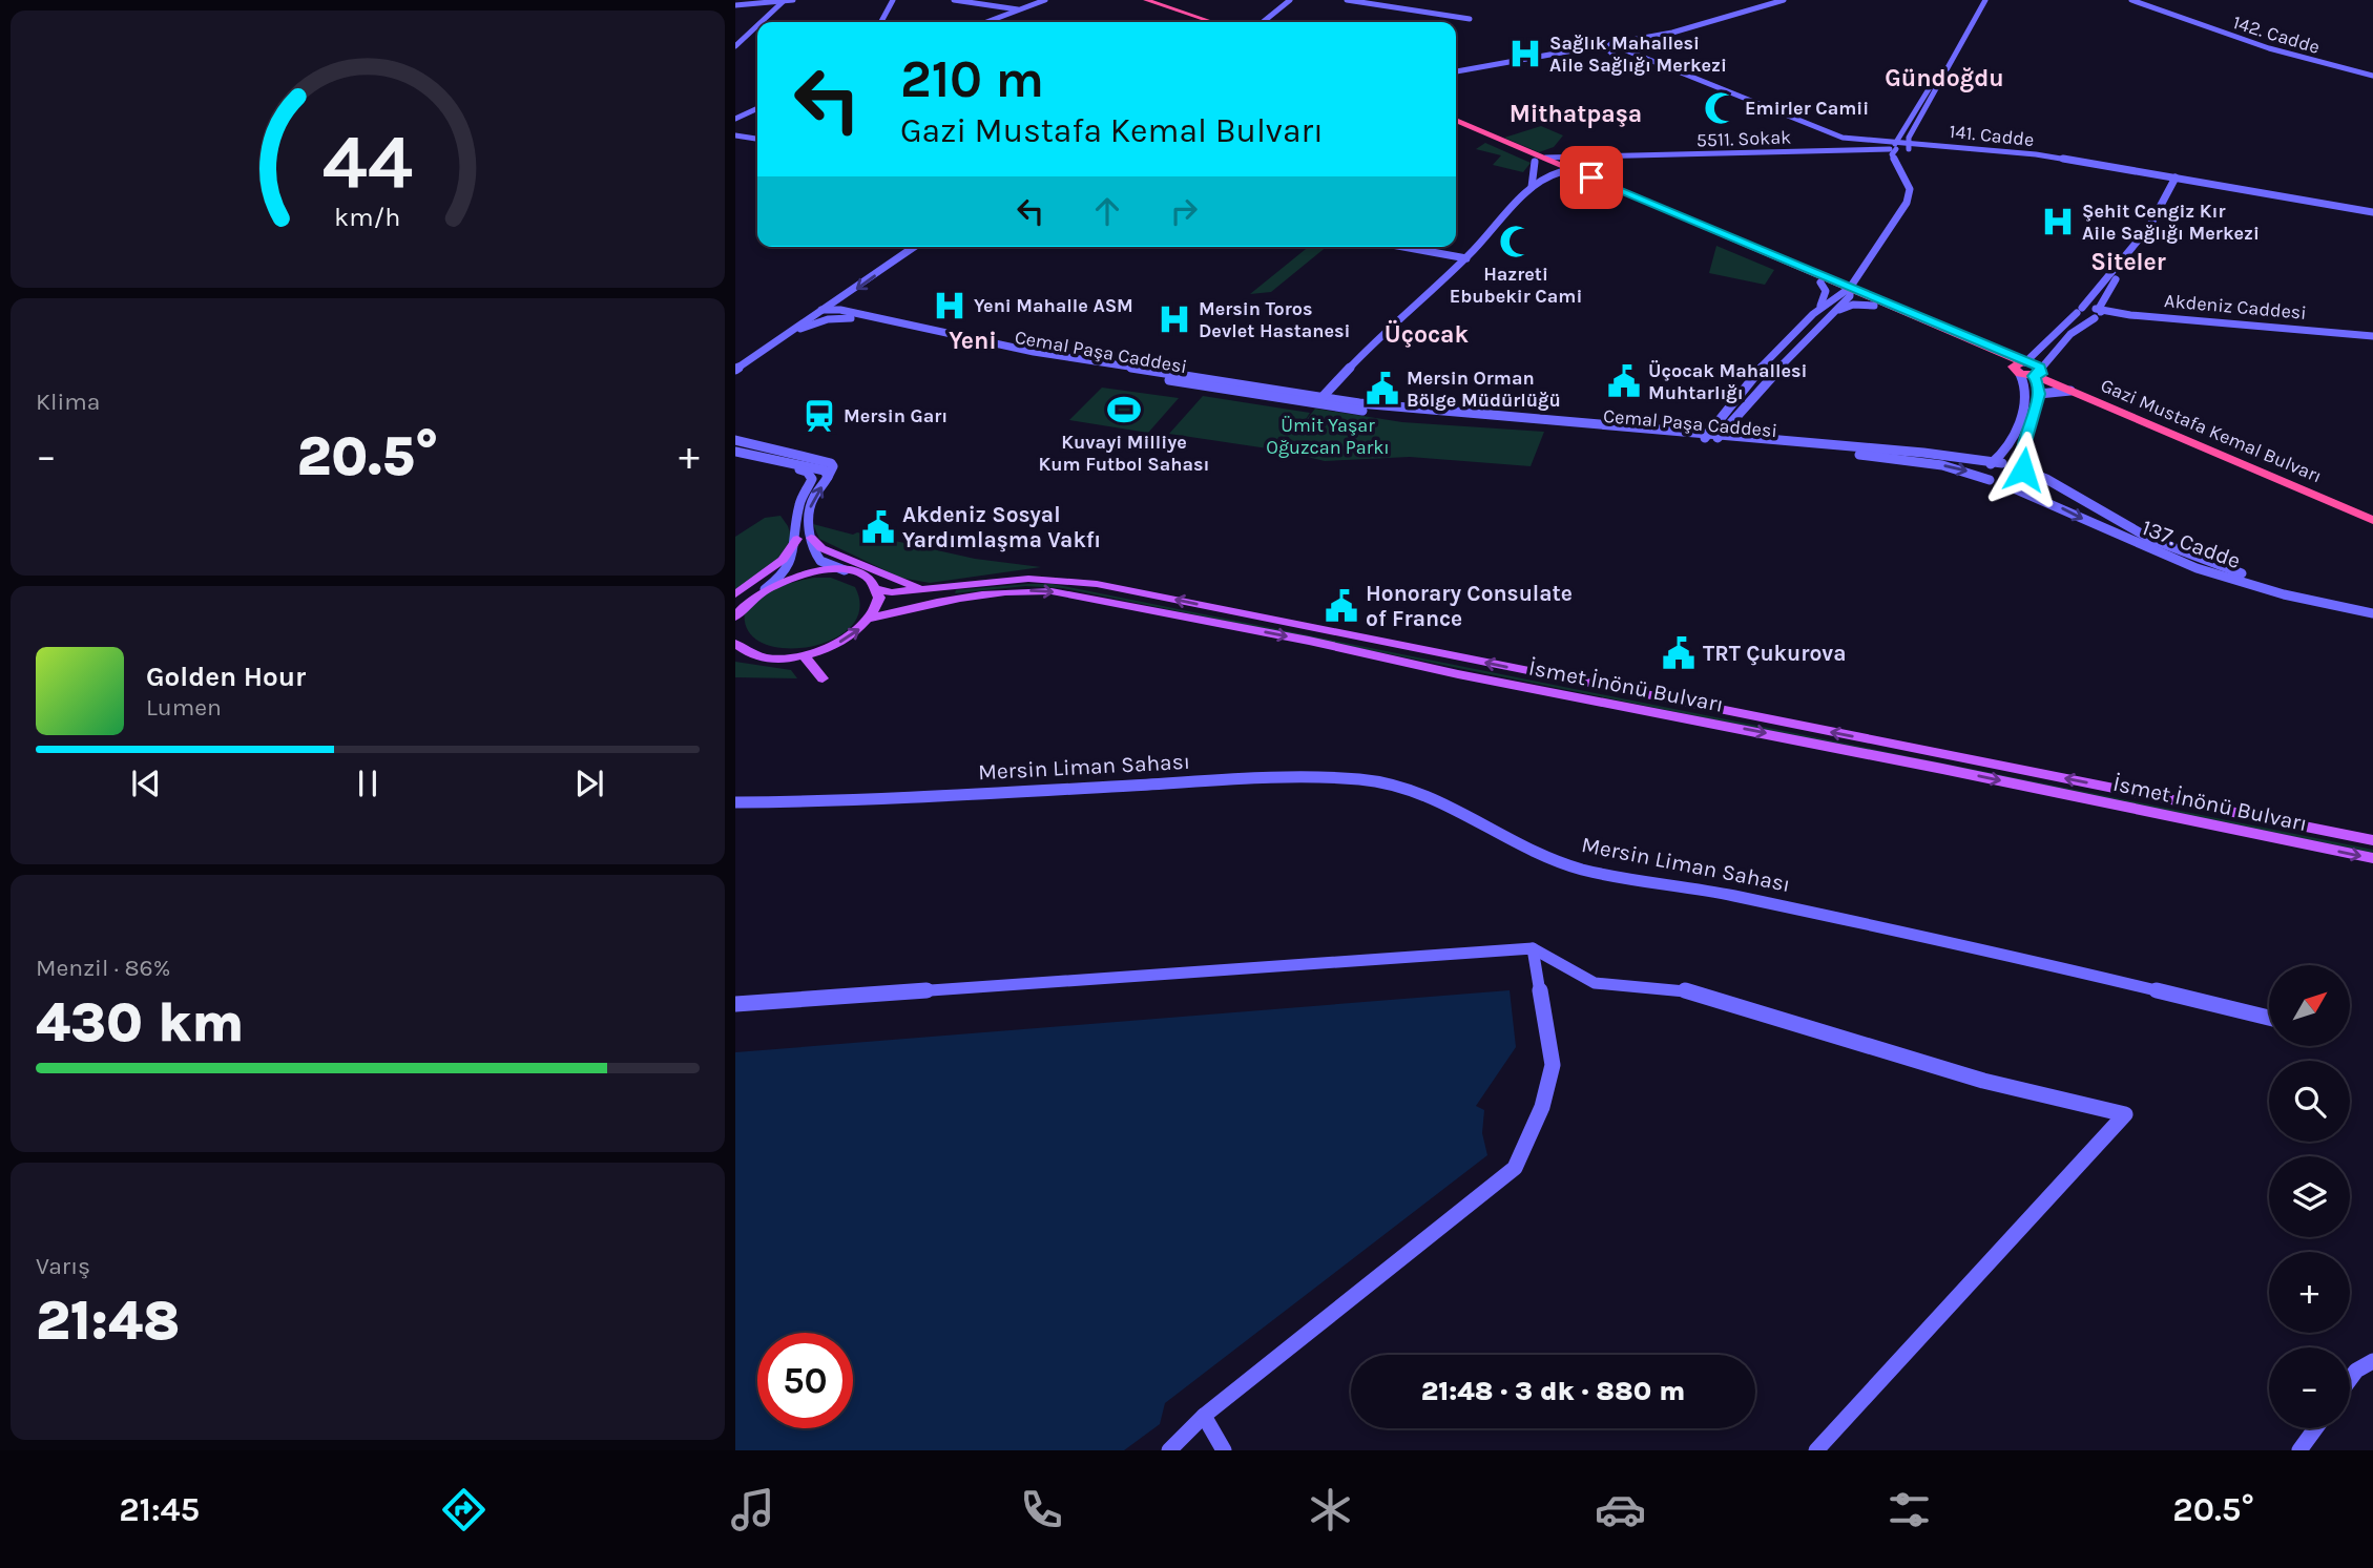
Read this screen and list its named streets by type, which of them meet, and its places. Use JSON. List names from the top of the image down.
{
  "streets": {
    "highway": ["Gazi Mustafa Kemal Bulvarı"],
    "main road": ["İsmet İnönü Bulvarı"],
    "street": [
      "142. Cadde",
      "141. Cadde",
      "5511. Sokak",
      "Akdeniz Caddesi",
      "Cemal Paşa Caddesi",
      "137. Cadde",
      "Mersin Liman Sahası"
    ]
  },
  "crossings": [
    ["141. Cadde", "5511. Sokak"],
    ["Cemal Paşa Caddesi", "137. Cadde"]
  ],
  "districts": [
    "Gündoğdu",
    "Mithatpaşa",
    "Siteler",
    "Üçocak",
    "Yeni"
  ],
  "parks": ["Ümit Yaşar Oğuzcan Parkı"],
  "places": {
    "hospital": [
      "Sağlık Mahallesi Aile Sağlığı Merkezi",
      "Şehit Cengiz Kır Aile Sağlığı Merkezi",
      "Yeni Mahalle ASM",
      "Mersin Toros Devlet Hastanesi"
    ],
    "mosque": ["Emirler Camii", "Hazreti Ebubekir Cami"],
    "public building": [
      "Üçocak Mahallesi Muhtarlığı",
      "Mersin Orman Bölge Müdürlüğü",
      "Akdeniz Sosyal Yardımlaşma Vakfı",
      "Honorary Consulate of France",
      "TRT Çukurova"
    ],
    "sports": ["Kuvayi Milliye Kum Futbol Sahası"],
    "station": ["Mersin Garı"]
  },
  "north": "top right",
  "page": {
    "turn": ["210 m", "Gazi Mustafa Kemal Bulvarı"],
    "tile": [
      "Klima",
      ["Menzil · 86%", "430 km"],
      ["Varış", "21:48"]
    ],
    "heat": ["−", "20.5°", "+"],
    "song": ["Golden Hour", "Lumen"],
    "map_buttons": ["+", "−"],
    "limit": "50",
    "trip": "21:48 · 3 dk · 880 m",
    "tabs": ["21:45", "20.5°"],
    "gauge": ["44", "km/h"]
  }
}
